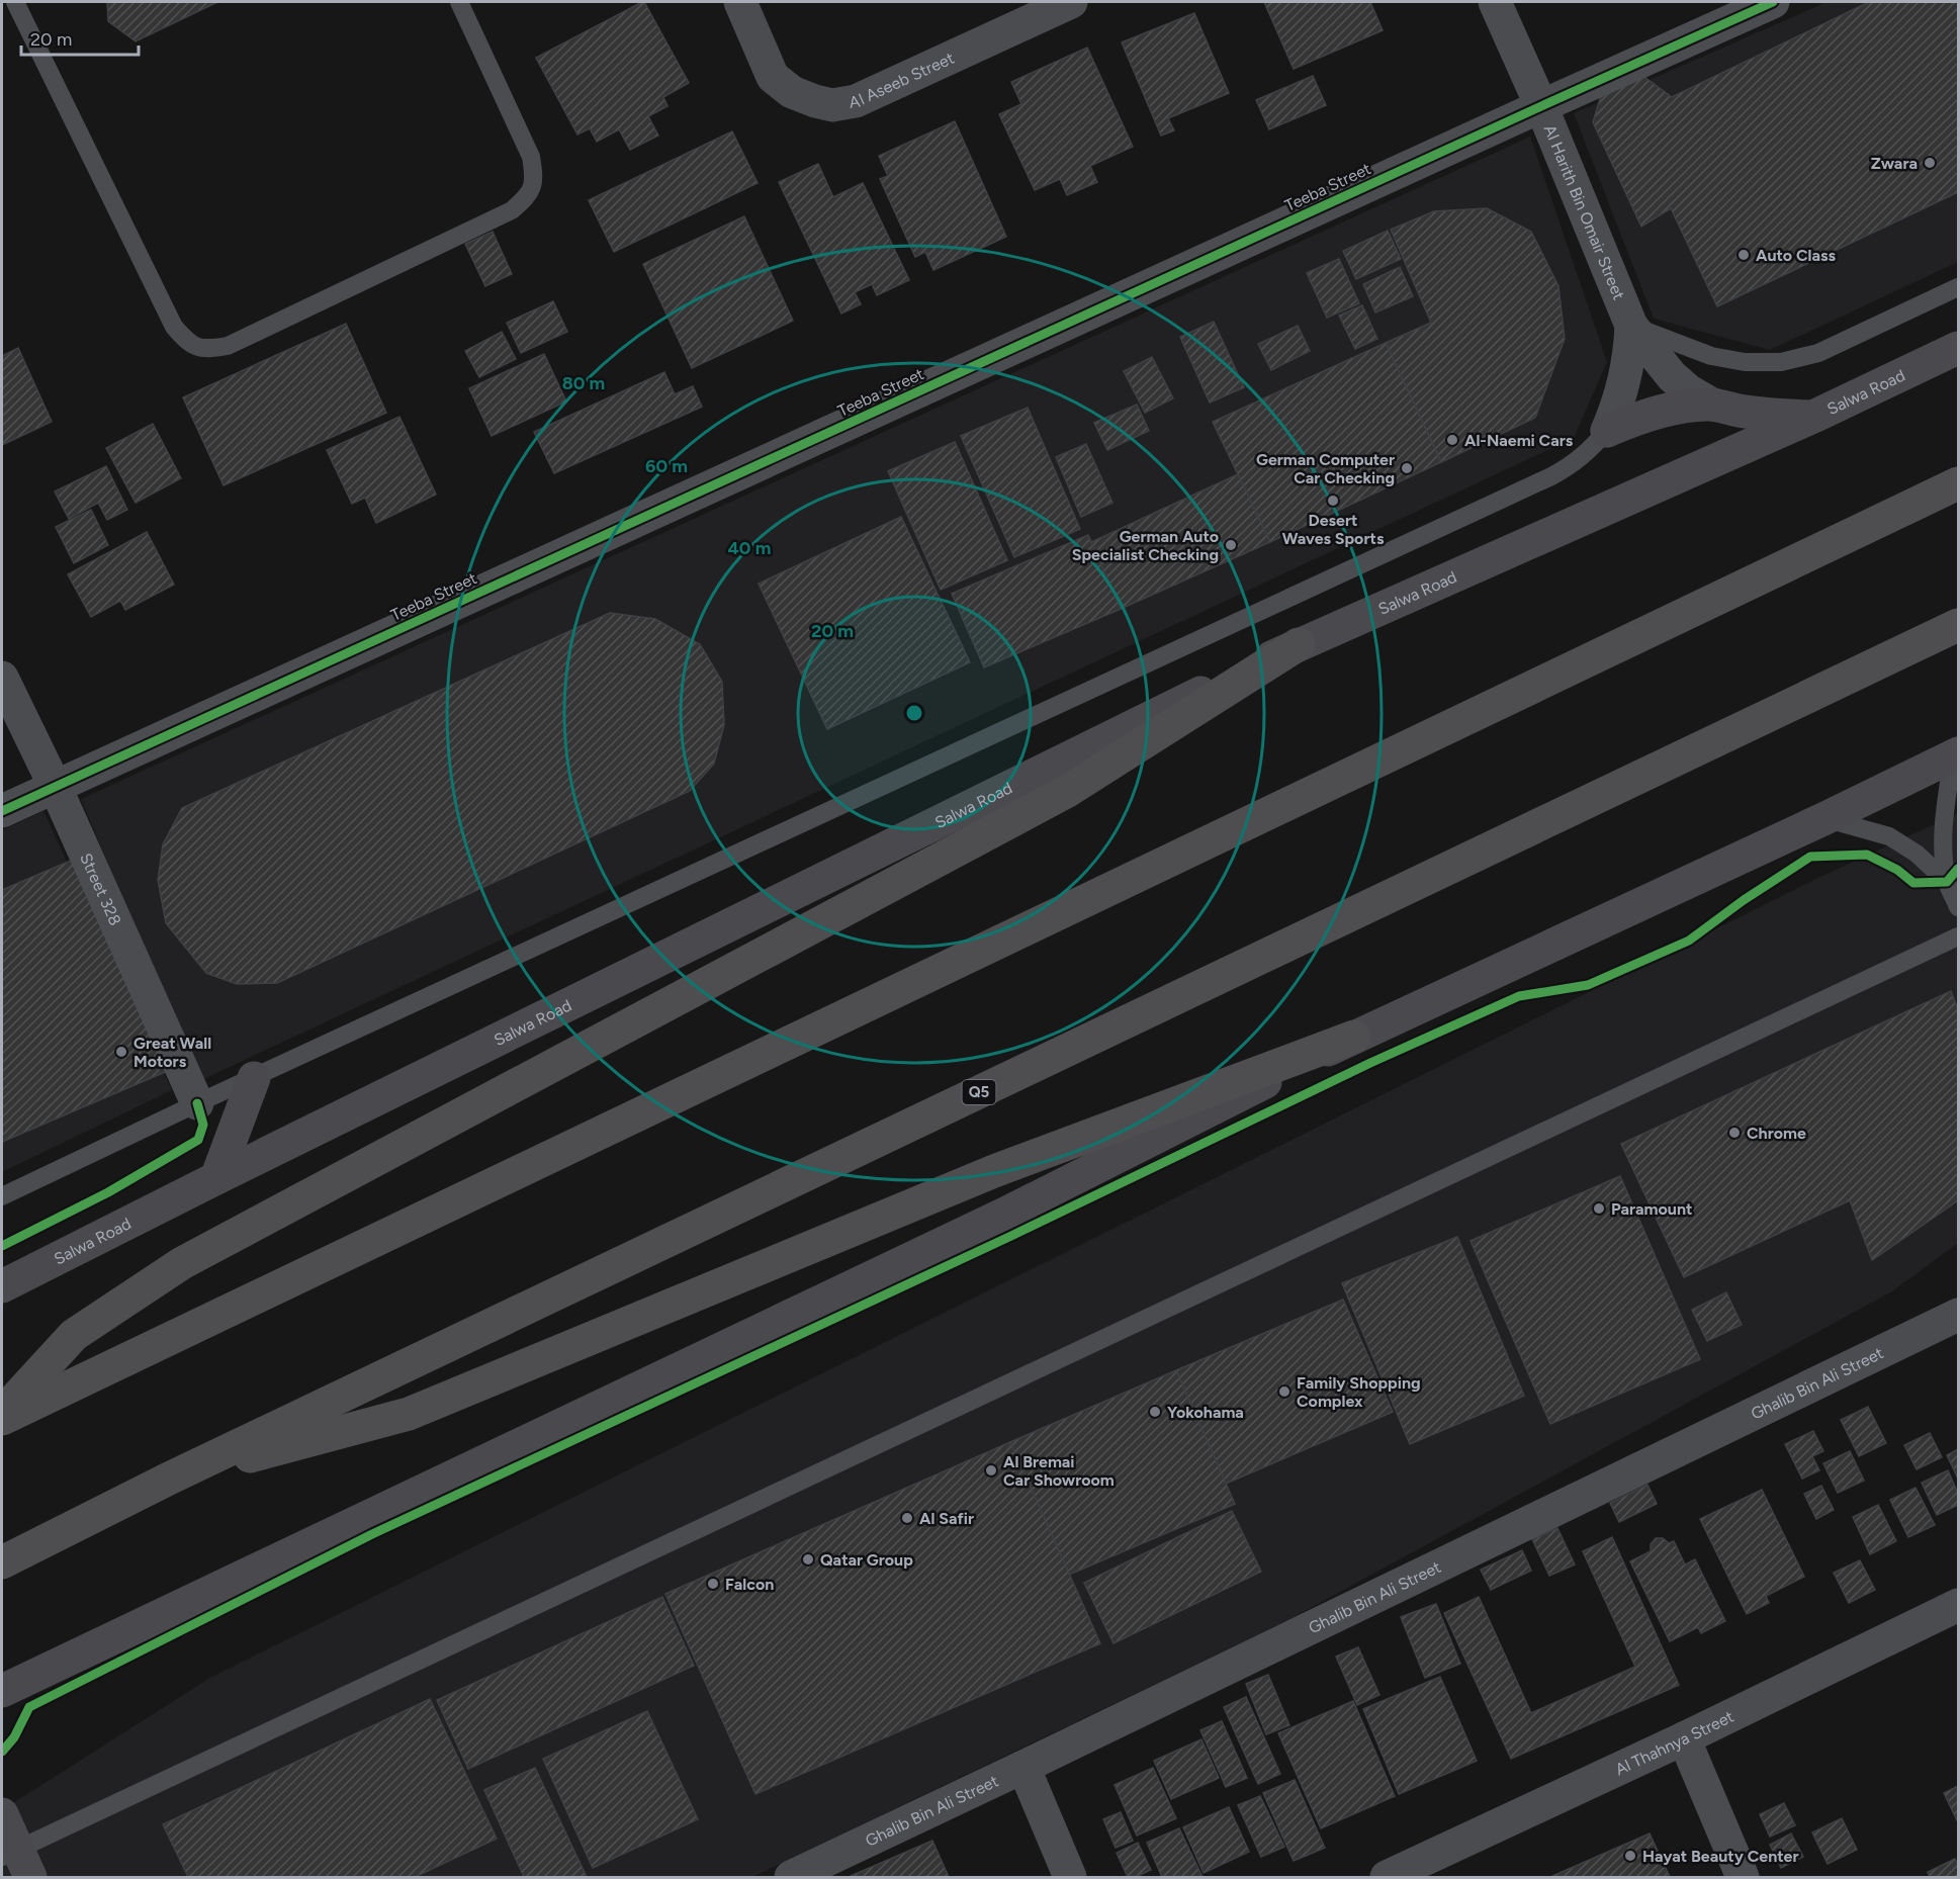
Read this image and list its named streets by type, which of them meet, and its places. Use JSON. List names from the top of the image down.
{
  "streets": {
    "highway": ["Q5"],
    "main road": ["Salwa Road"],
    "street": [
      "Al Aseeb Street",
      "Teeba Street",
      "Al Harith Bin Omair Street",
      "Street 328",
      "Ghalib Bin Ali Street",
      "Al Thahnya Street"
    ]
  },
  "crossings": [
    ["Teeba Street", "Al Harith Bin Omair Street"],
    ["Teeba Street", "Street 328"]
  ],
  "places": [
    "Zwara",
    "Auto Class",
    "Al-Naemi Cars",
    "German Computer Car Checking",
    "Desert Waves Sports",
    "German Auto Specialist Checking",
    "Great Wall Motors",
    "Chrome",
    "Paramount",
    "Family Shopping Complex",
    "Yokohama",
    "Al Bremai Car Showroom",
    "Al Safir",
    "Qatar Group",
    "Falcon",
    "Hayat Beauty Center"
  ],
  "scale_bar": "20 m",
  "rings": [
    "80 m",
    "60 m",
    "40 m",
    "20 m"
  ]
}
